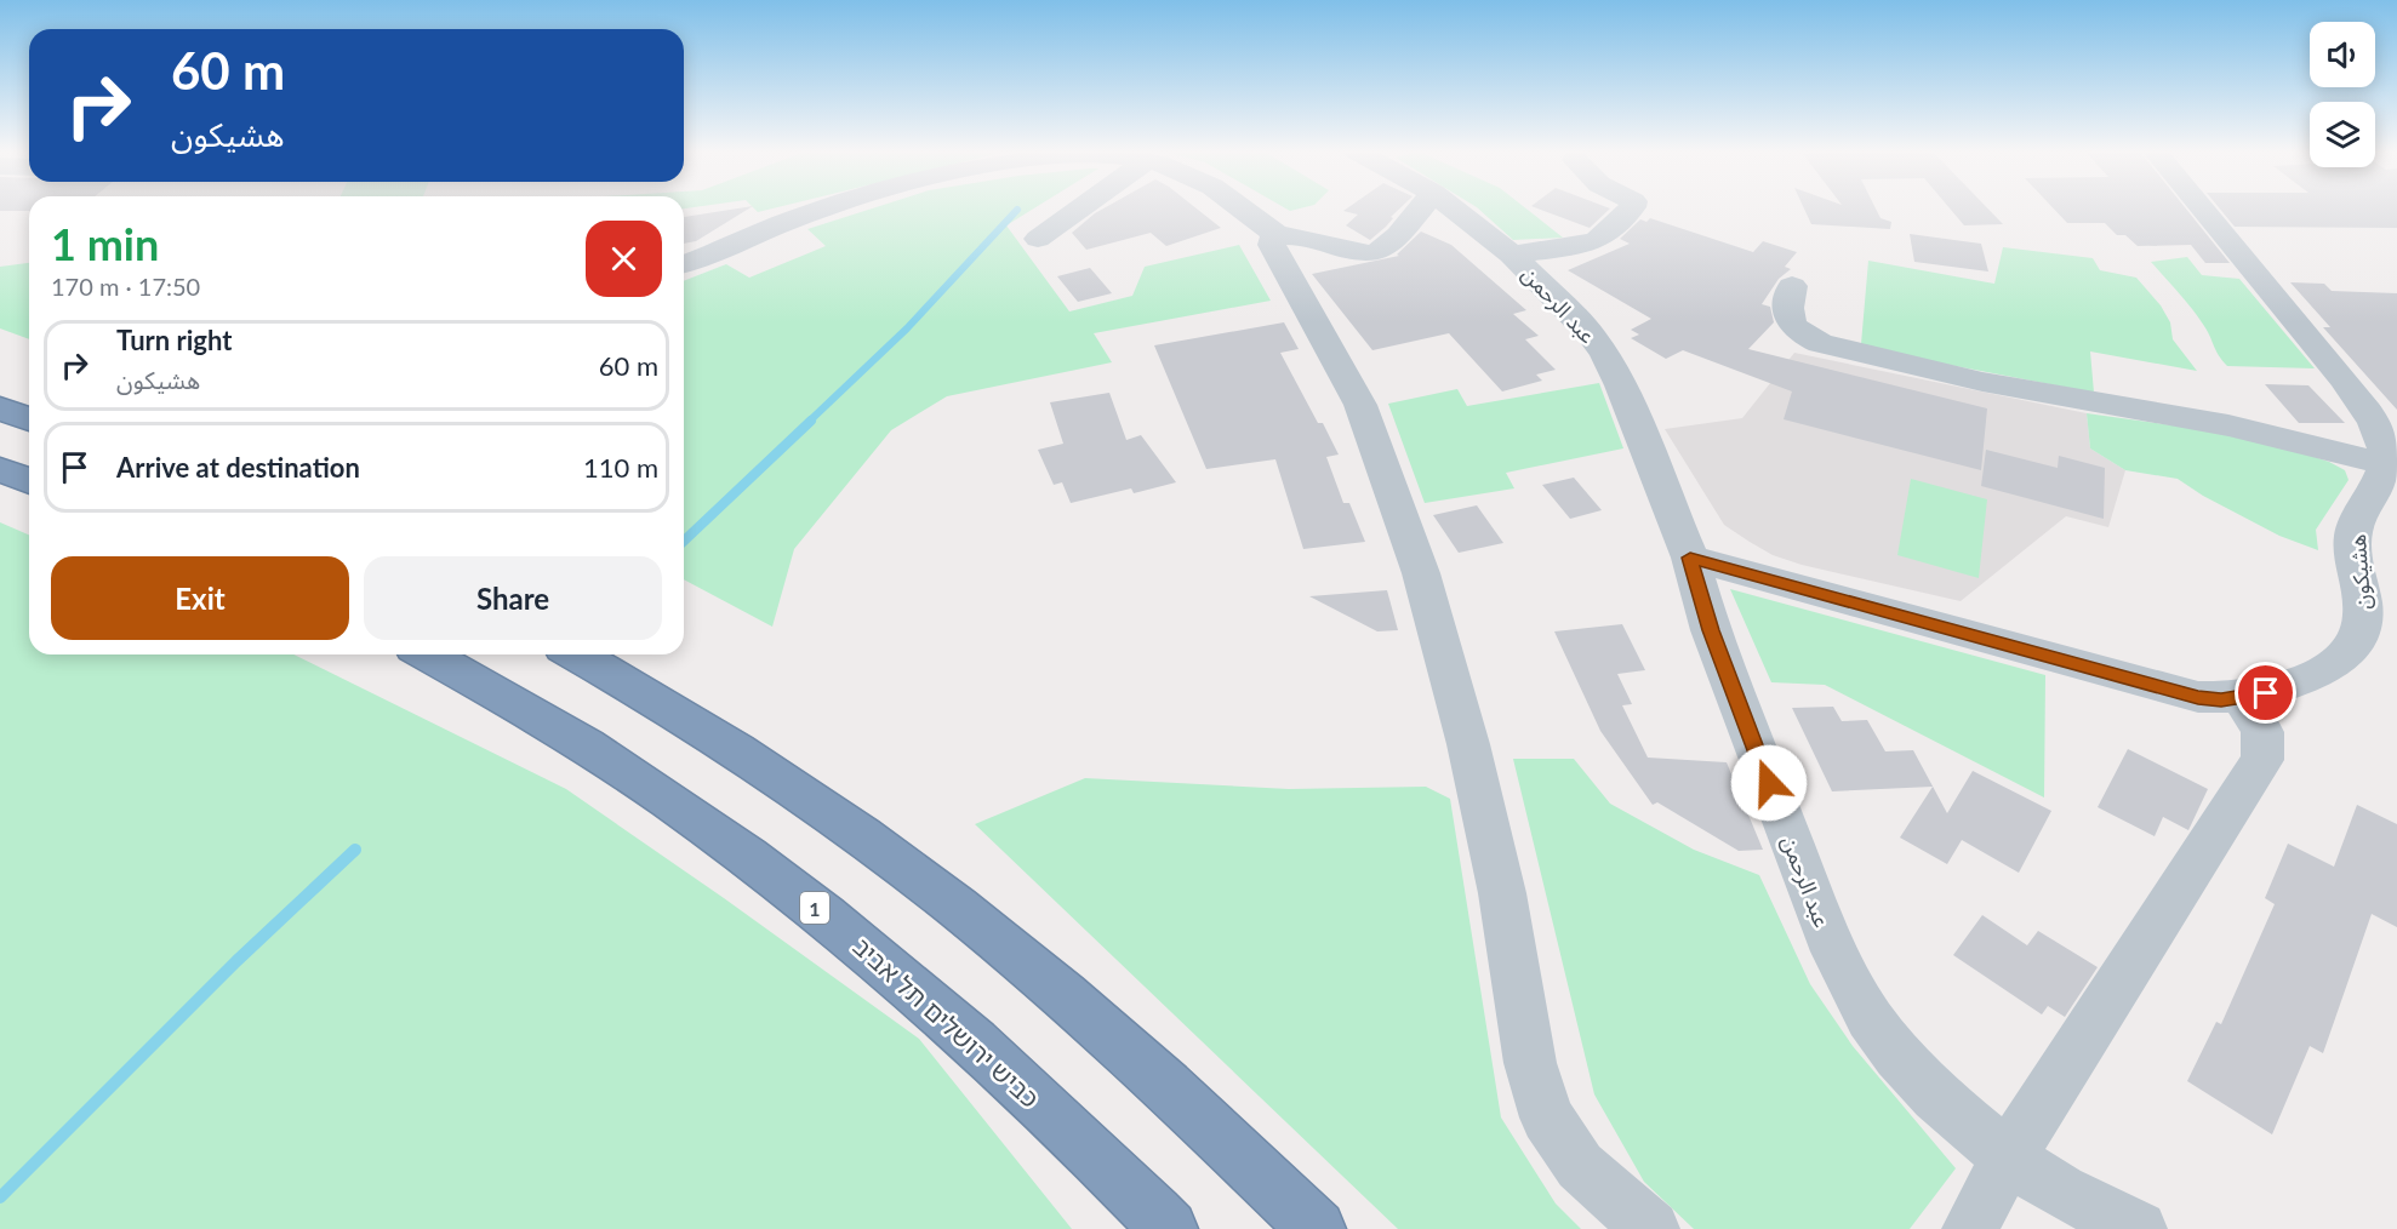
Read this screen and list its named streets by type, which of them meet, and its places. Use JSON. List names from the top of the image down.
{
  "streets": {
    "highway": ["1", "כביש ירושלים תל אביב"],
    "street": ["عبد الرحمن", "هشيكون"]
  },
  "crossings": [
    ["عبد الرحمن", "هشيكون"]
  ],
  "page": {
    "turn": ["60 m", "هشيكون"],
    "heading": ["1 min", "170 m · 17:50"],
    "list": [
      {
        "name": "Turn right",
        "note": "هشيكون",
        "value": "60 m"
      },
      {
        "name": "Arrive at destination",
        "value": "110 m"
      }
    ],
    "buttons": ["Exit", "Share"]
  }
}
